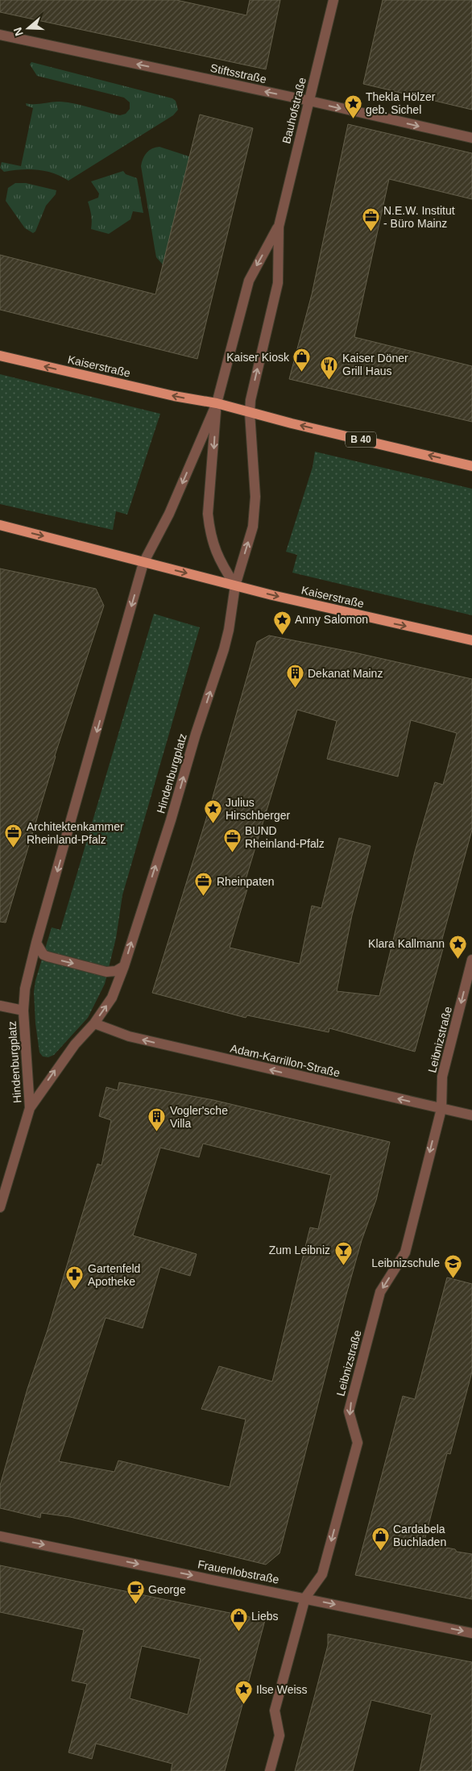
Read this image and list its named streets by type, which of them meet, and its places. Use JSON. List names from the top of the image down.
{
  "streets": {
    "main road": ["Kaiserstraße", "B 40"],
    "street": [
      "Stiftsstraße",
      "Bauhofstraße",
      "Hindenburgplatz",
      "Leibnizstraße",
      "Adam-Karrillon-Straße",
      "Frauenlobstraße"
    ]
  },
  "crossings": [
    ["Stiftsstraße", "Bauhofstraße"],
    ["Bauhofstraße", "Kaiserstraße"],
    ["Kaiserstraße", "Hindenburgplatz"],
    ["Hindenburgplatz", "Adam-Karrillon-Straße"],
    ["Leibnizstraße", "Adam-Karrillon-Straße"],
    ["Leibnizstraße", "Frauenlobstraße"]
  ],
  "one_way": ["Leibnizstraße", "Adam-Karrillon-Straße", "Frauenlobstraße"],
  "places": {
    "place": [
      "Thekla Hölzer geb. Sichel",
      "Anny Salomon",
      "Julius Hirschberger",
      "Klara Kallmann",
      "Ilse Weiss"
    ],
    "office": [
      "N.E.W. Institut - Büro Mainz",
      "Architektenkammer Rheinland-Pfalz",
      "BUND Rheinland-Pfalz",
      "Rheinpaten"
    ],
    "shop": ["Kaiser Kiosk", "Cardabela Buchladen", "Liebs"],
    "restaurant": ["Kaiser Döner Grill Haus"],
    "building": ["Dekanat Mainz", "Vogler'sche Villa"],
    "bar": ["Zum Leibniz"],
    "school or university": ["Leibnizschule"],
    "pharmacy": ["Gartenfeld Apotheke"],
    "cafe": ["George"]
  },
  "north": "left"
}
